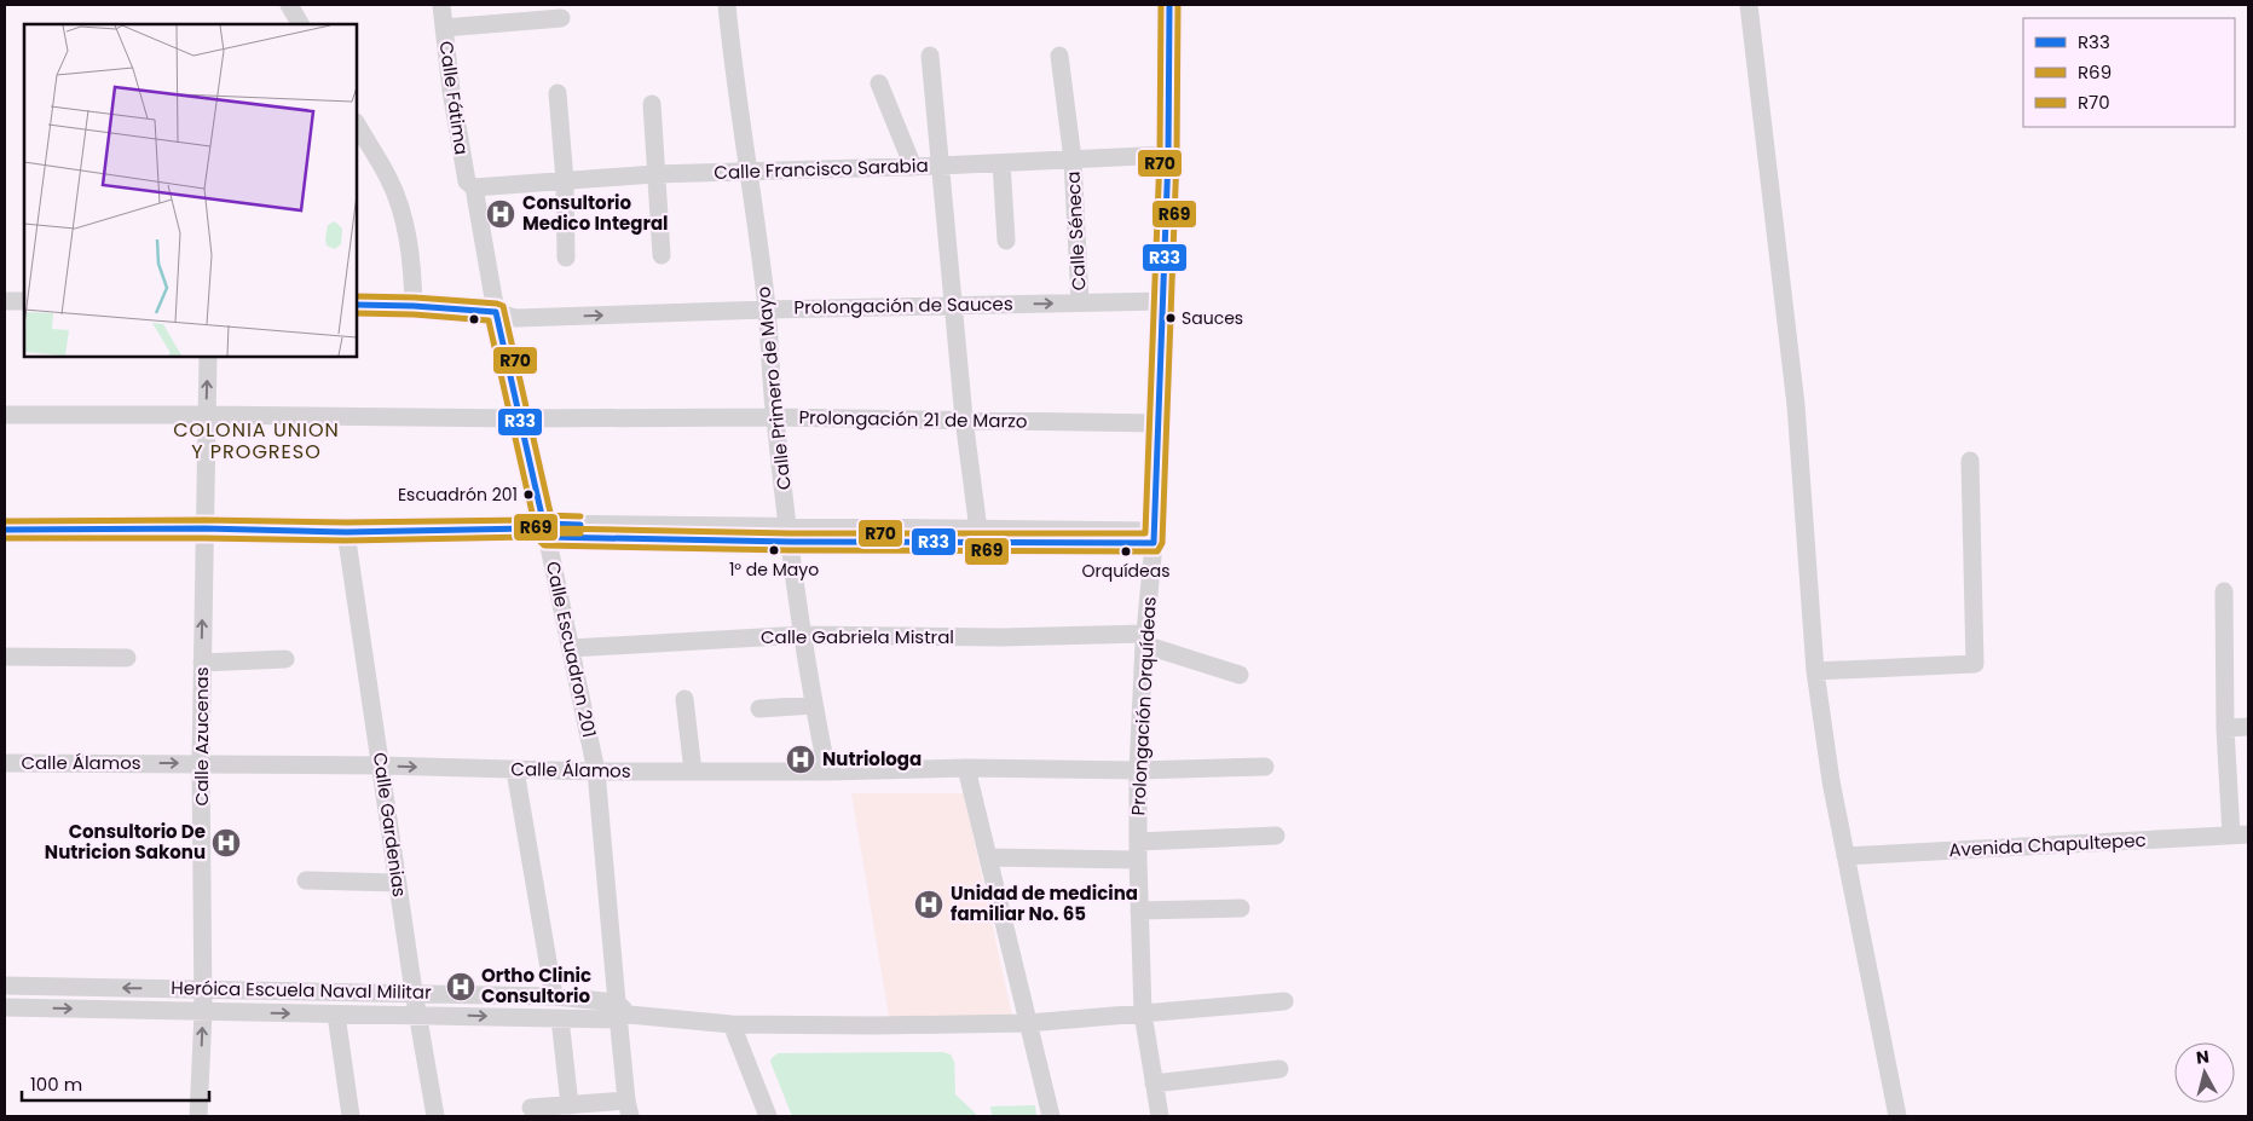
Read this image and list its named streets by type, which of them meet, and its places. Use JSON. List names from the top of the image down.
{
  "streets": {
    "street": [
      "Calle Fátima",
      "Calle Francisco Sarabia",
      "Calle Séneca",
      "Prolongación de Sauces",
      "Calle Primero de Mayo",
      "Prolongación 21 de Marzo",
      "Calle Gabriela Mistral",
      "Calle Escuadron 201",
      "Prolongación Orquídeas",
      "Calle Azucenas",
      "Calle Álamos",
      "Calle Gardenias",
      "Avenida Chapultepec",
      "Heróica Escuela Naval Militar"
    ]
  },
  "crossings": [
    ["Calle Fátima", "Calle Francisco Sarabia"],
    ["Calle Fátima", "Calle Escuadron 201"],
    ["Calle Francisco Sarabia", "Calle Séneca"],
    ["Calle Francisco Sarabia", "Calle Primero de Mayo"],
    ["Calle Francisco Sarabia", "Calle Escuadron 201"],
    ["Calle Francisco Sarabia", "Prolongación Orquídeas"],
    ["Calle Séneca", "Prolongación de Sauces"],
    ["Prolongación de Sauces", "Calle Primero de Mayo"],
    ["Prolongación de Sauces", "Calle Escuadron 201"],
    ["Prolongación de Sauces", "Prolongación Orquídeas"],
    ["Calle Primero de Mayo", "Prolongación 21 de Marzo"],
    ["Calle Primero de Mayo", "Calle Gabriela Mistral"],
    ["Calle Primero de Mayo", "Calle Álamos"],
    ["Prolongación 21 de Marzo", "Calle Escuadron 201"],
    ["Prolongación 21 de Marzo", "Prolongación Orquídeas"],
    ["Prolongación 21 de Marzo", "Calle Azucenas"],
    ["Calle Gabriela Mistral", "Calle Escuadron 201"],
    ["Calle Gabriela Mistral", "Prolongación Orquídeas"],
    ["Calle Escuadron 201", "Calle Álamos"],
    ["Calle Escuadron 201", "Heróica Escuela Naval Militar"],
    ["Prolongación Orquídeas", "Calle Álamos"],
    ["Prolongación Orquídeas", "Heróica Escuela Naval Militar"],
    ["Calle Azucenas", "Calle Álamos"],
    ["Calle Azucenas", "Heróica Escuela Naval Militar"],
    ["Calle Álamos", "Calle Gardenias"],
    ["Calle Gardenias", "Heróica Escuela Naval Militar"]
  ],
  "one_way": ["Prolongación de Sauces"],
  "districts": ["COLONIA UNION Y PROGRESO"],
  "places": {
    "hospital": [
      "Consultorio Medico Integral",
      "Nutriologa",
      "Consultorio De Nutricion Sakonu",
      "Unidad de medicina familiar No. 65",
      "Ortho Clinic Consultorio"
    ],
    "other": [
      "Sauces",
      "Escuadrón 201",
      "1° de Mayo",
      "Orquídeas"
    ]
  },
  "lines": ["transit line R33", "transit line R69", "transit line R70"],
  "legend": ["R33", "R69", "R70"],
  "scale_bar": "100 m",
  "north": "top"
}
